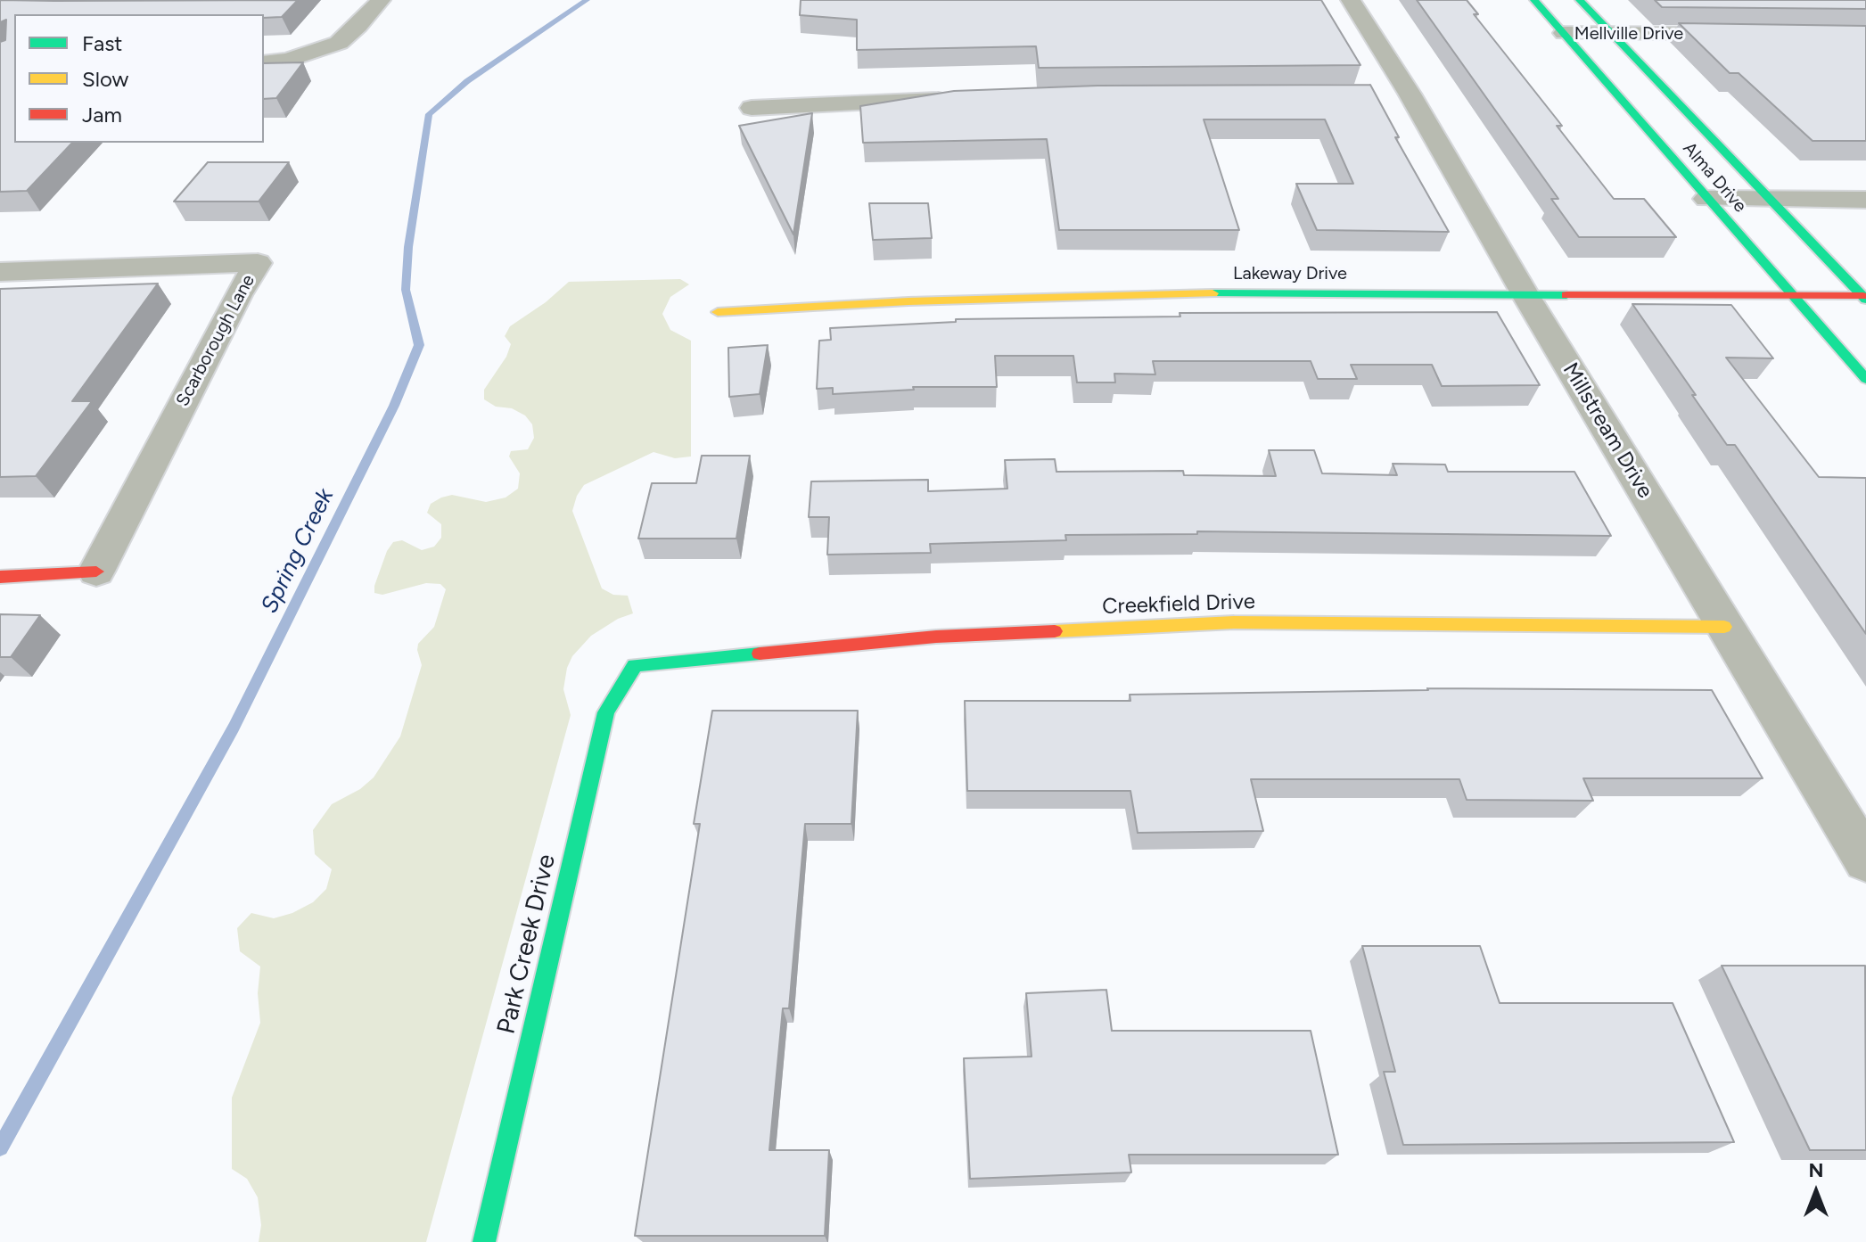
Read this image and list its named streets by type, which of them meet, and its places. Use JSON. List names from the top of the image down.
{
  "streets": {
    "street": [
      "Mellville Drive",
      "Alma Drive",
      "Lakeway Drive",
      "Scarborough Lane",
      "Millstream Drive",
      "Creekfield Drive",
      "Park Creek Drive"
    ]
  },
  "crossings": [
    ["Mellville Drive", "Alma Drive"],
    ["Alma Drive", "Lakeway Drive"],
    ["Lakeway Drive", "Millstream Drive"],
    ["Millstream Drive", "Creekfield Drive"],
    ["Creekfield Drive", "Park Creek Drive"]
  ],
  "water": ["Spring Creek"],
  "legend": ["Fast", "Slow", "Jam"],
  "north": "top"
}
